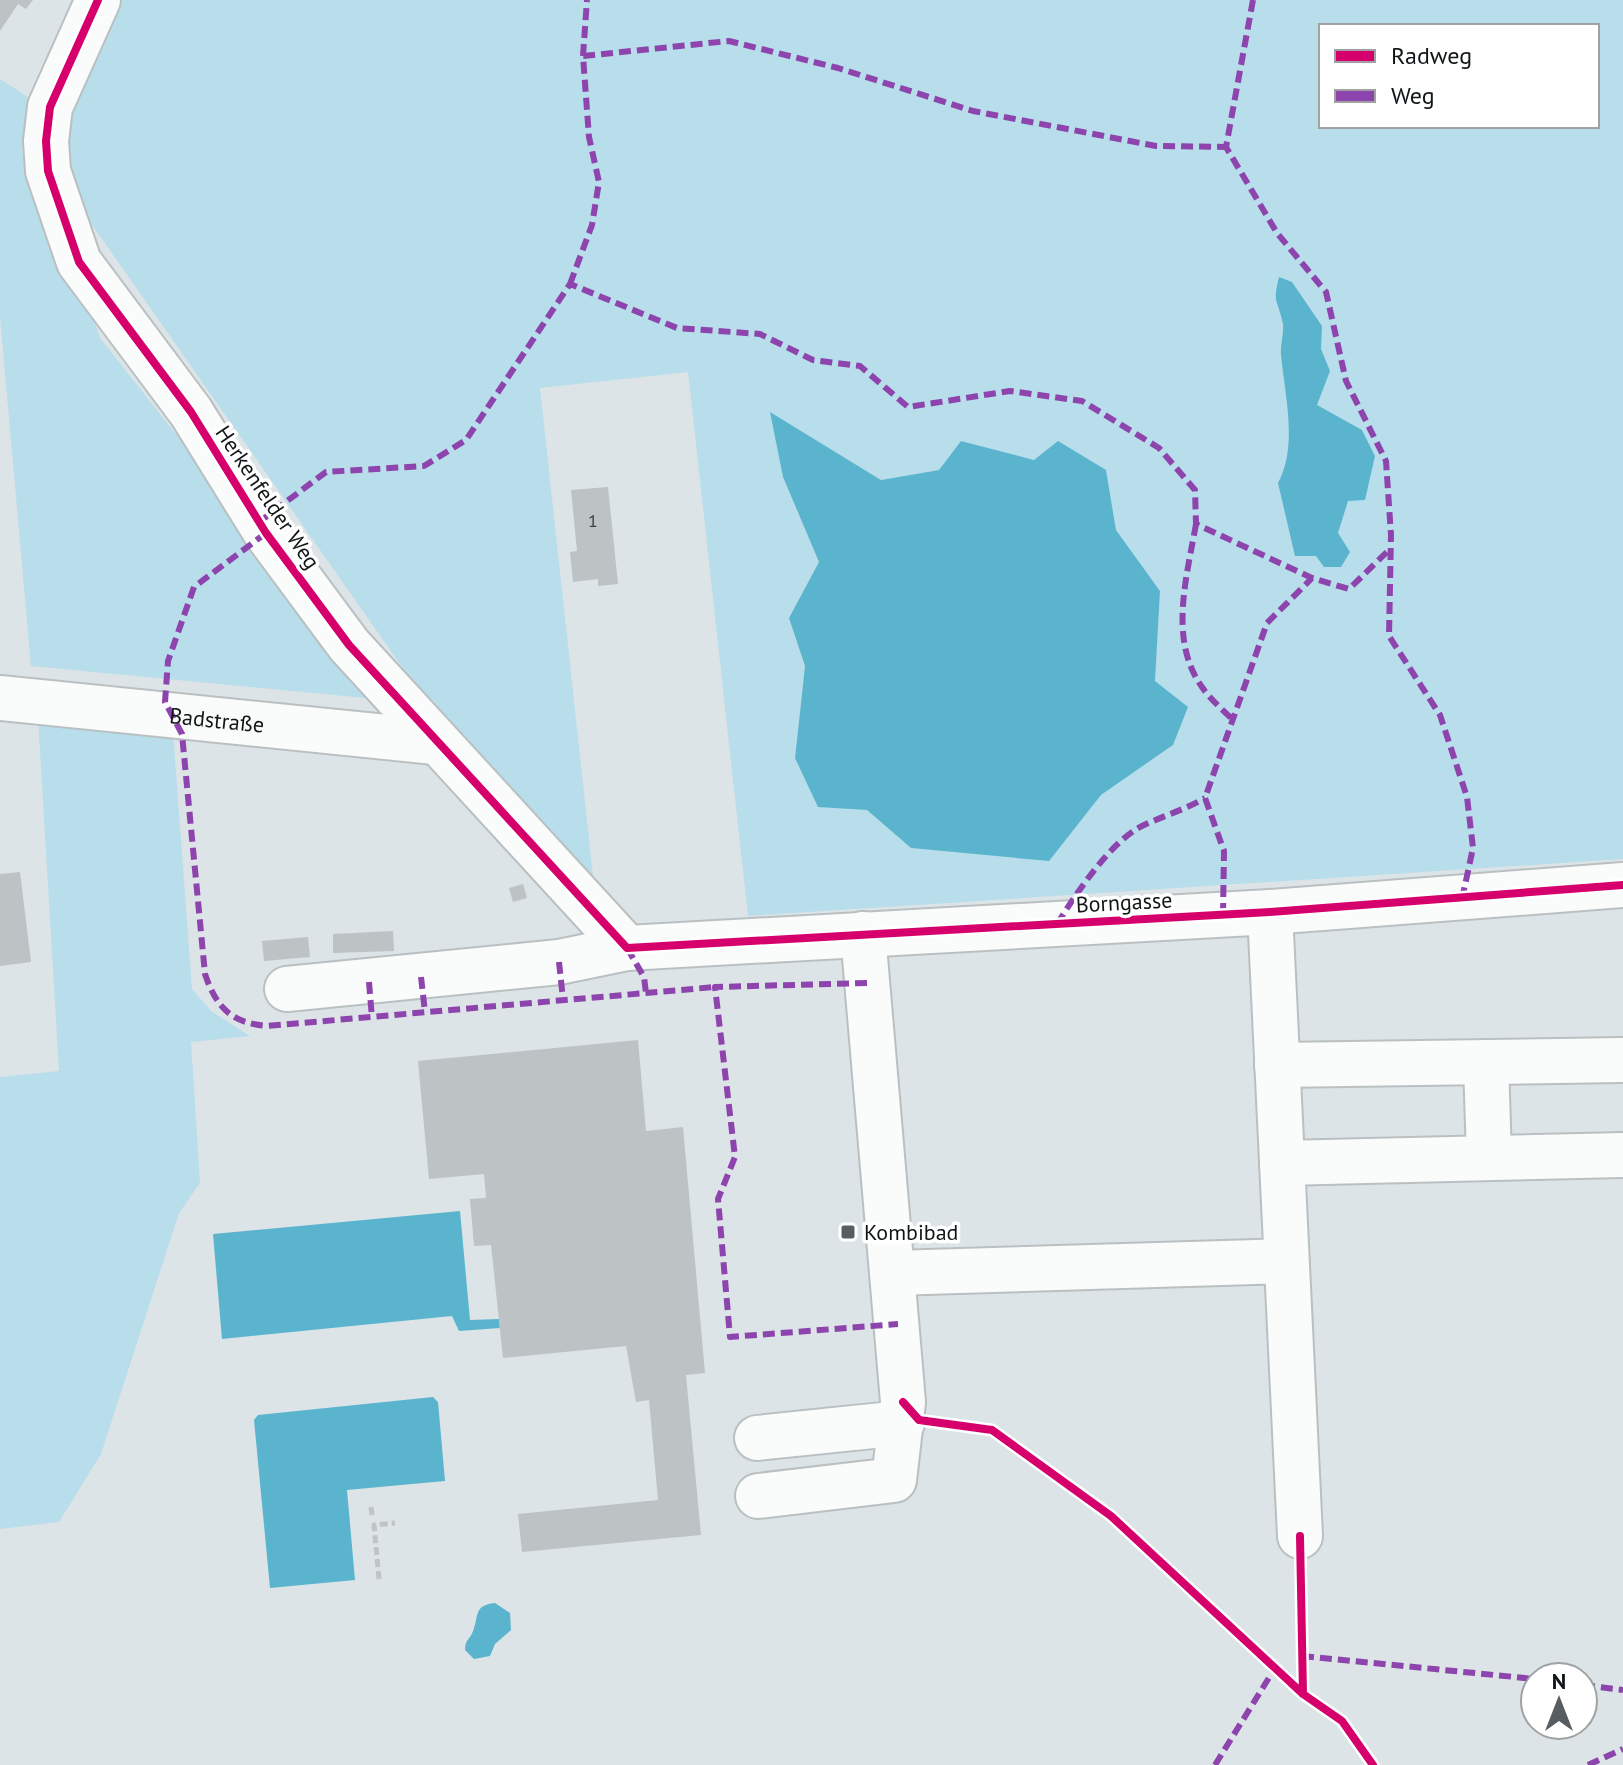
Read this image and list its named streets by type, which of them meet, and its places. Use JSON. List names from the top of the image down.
{
  "streets": {
    "street": ["Herkenfelder Weg", "Badstraße", "Borngasse"]
  },
  "crossings": [
    ["Herkenfelder Weg", "Badstraße"],
    ["Herkenfelder Weg", "Borngasse"]
  ],
  "places": {
    "transit": ["Kombibad"]
  },
  "house_numbers": ["1"],
  "legend": ["Radweg", "Weg"],
  "north": "top"
}
